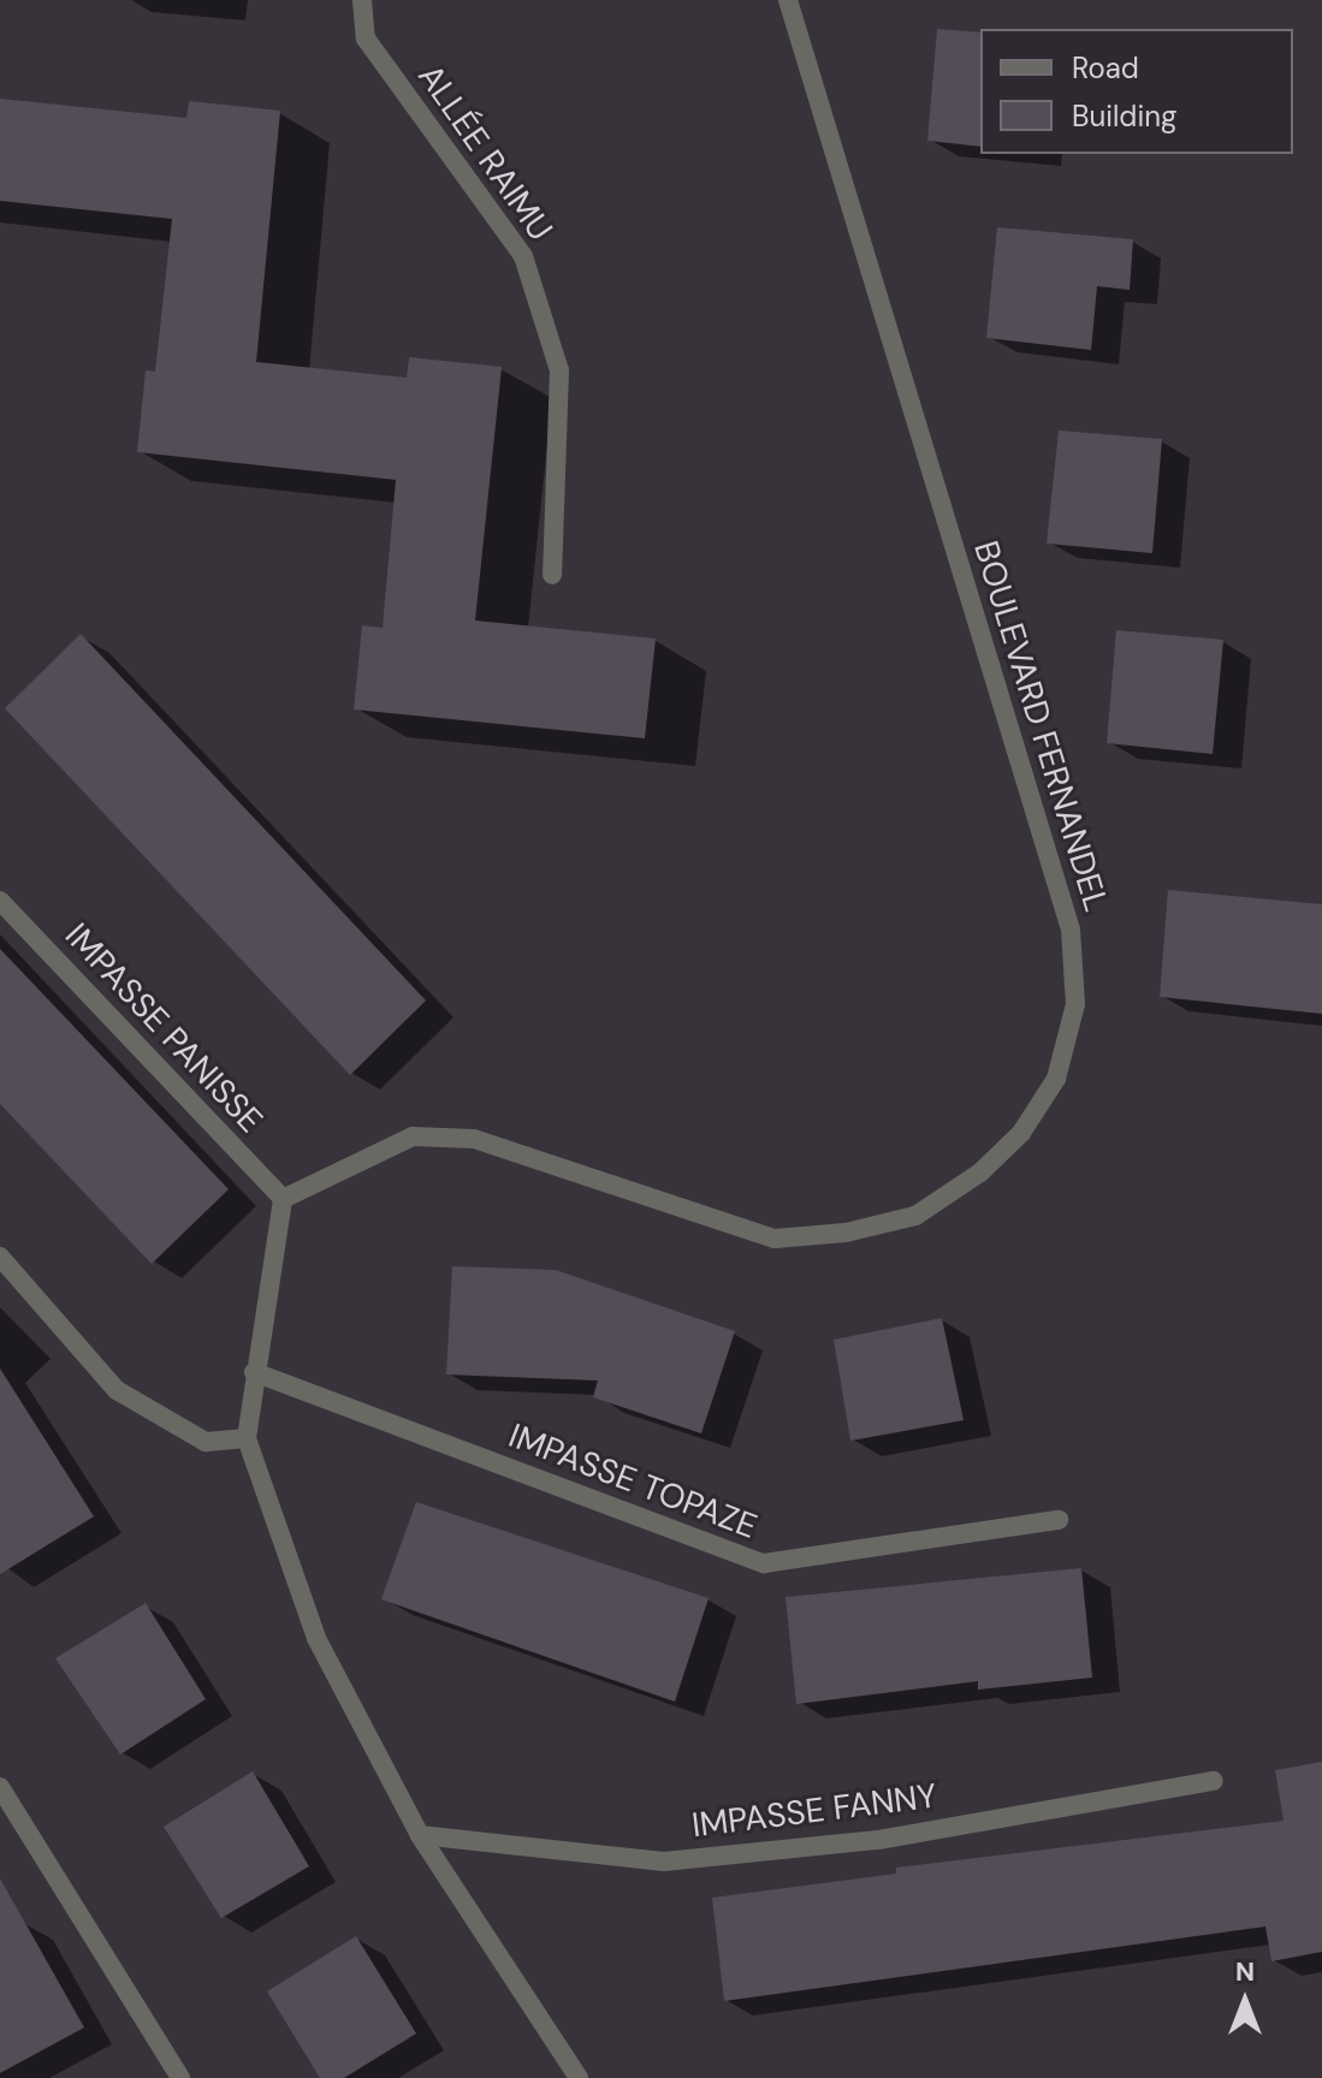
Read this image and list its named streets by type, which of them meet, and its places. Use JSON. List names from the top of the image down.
{
  "streets": {
    "street": [
      "ALLÉE RAIMU",
      "BOULEVARD FERNANDEL",
      "IMPASSE PANISSE",
      "IMPASSE TOPAZE",
      "IMPASSE FANNY"
    ]
  },
  "crossings": [
    ["BOULEVARD FERNANDEL", "IMPASSE PANISSE"]
  ],
  "legend": ["Road", "Building"],
  "north": "top"
}
